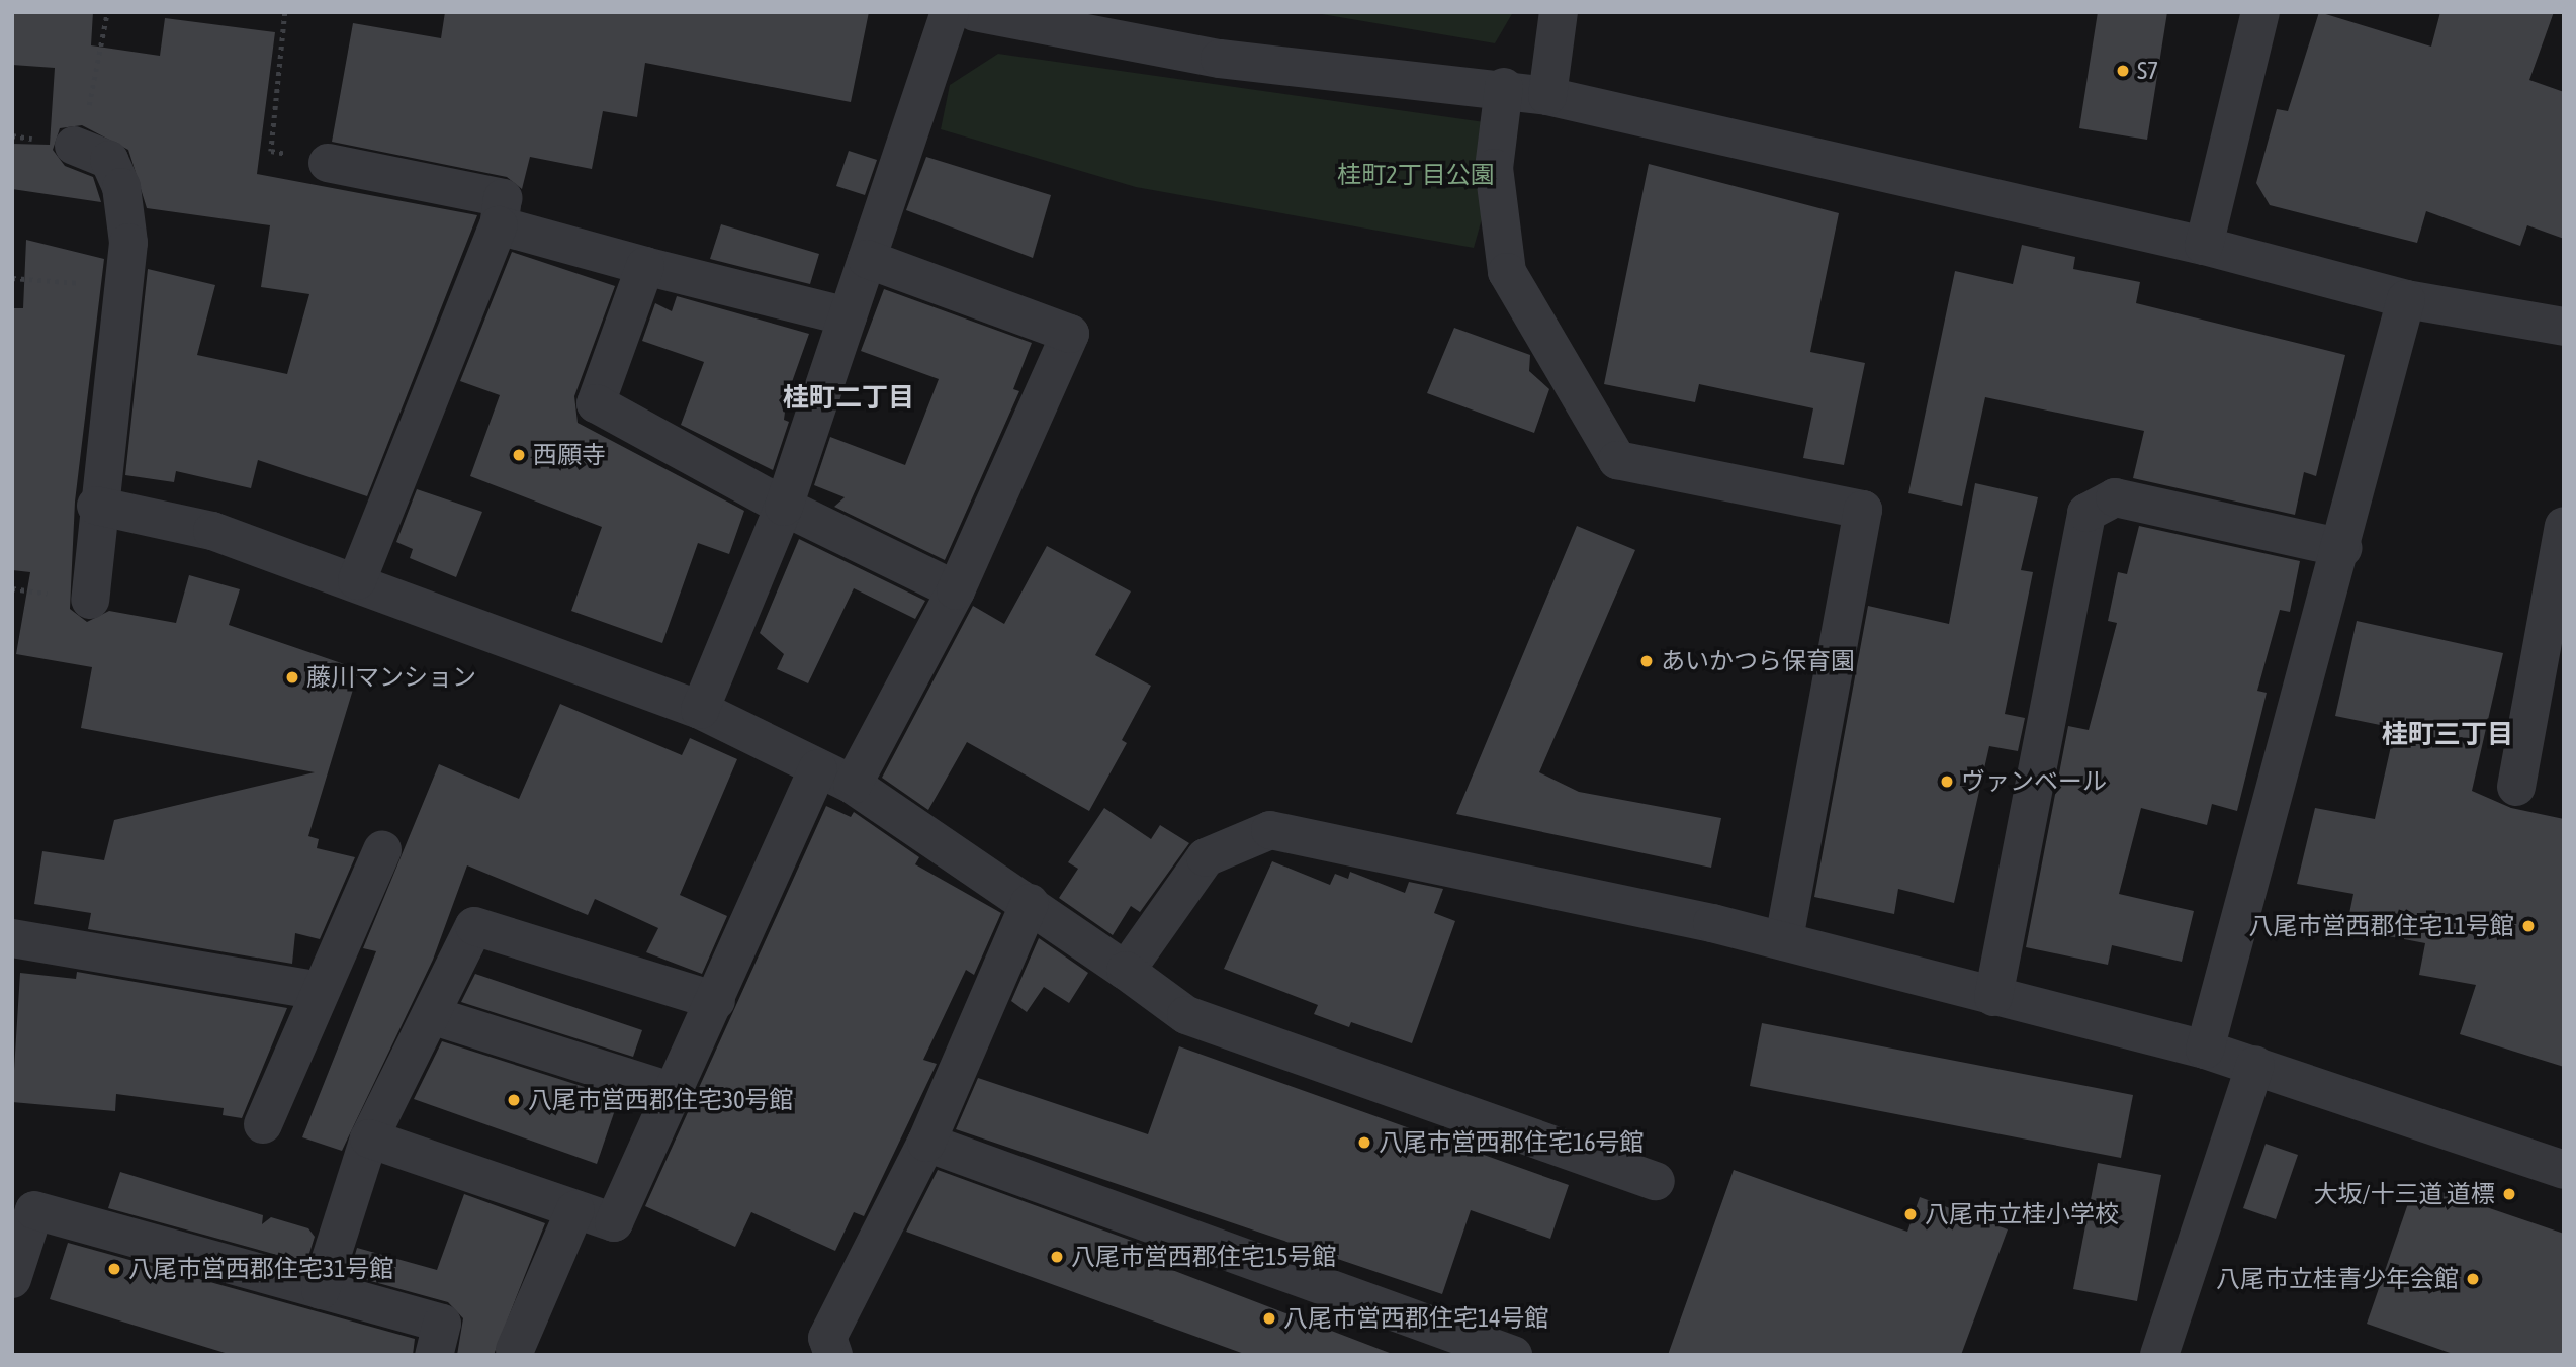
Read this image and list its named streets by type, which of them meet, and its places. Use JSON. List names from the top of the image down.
{
  "districts": ["桂町二丁目", "桂町三丁目"],
  "parks": ["桂町2丁目公園"],
  "places": [
    "S7",
    "西願寺",
    "あいかつら保育園",
    "藤川マンション",
    "ヴァンベール",
    "八尾市営西郡住宅11号館",
    "八尾市営西郡住宅30号館",
    "八尾市営西郡住宅16号館",
    "大坂/十三道 道標",
    "八尾市立桂小学校",
    "八尾市営西郡住宅15号館",
    "八尾市営西郡住宅31号館",
    "八尾市立桂青少年会館",
    "八尾市営西郡住宅14号館"
  ]
}
